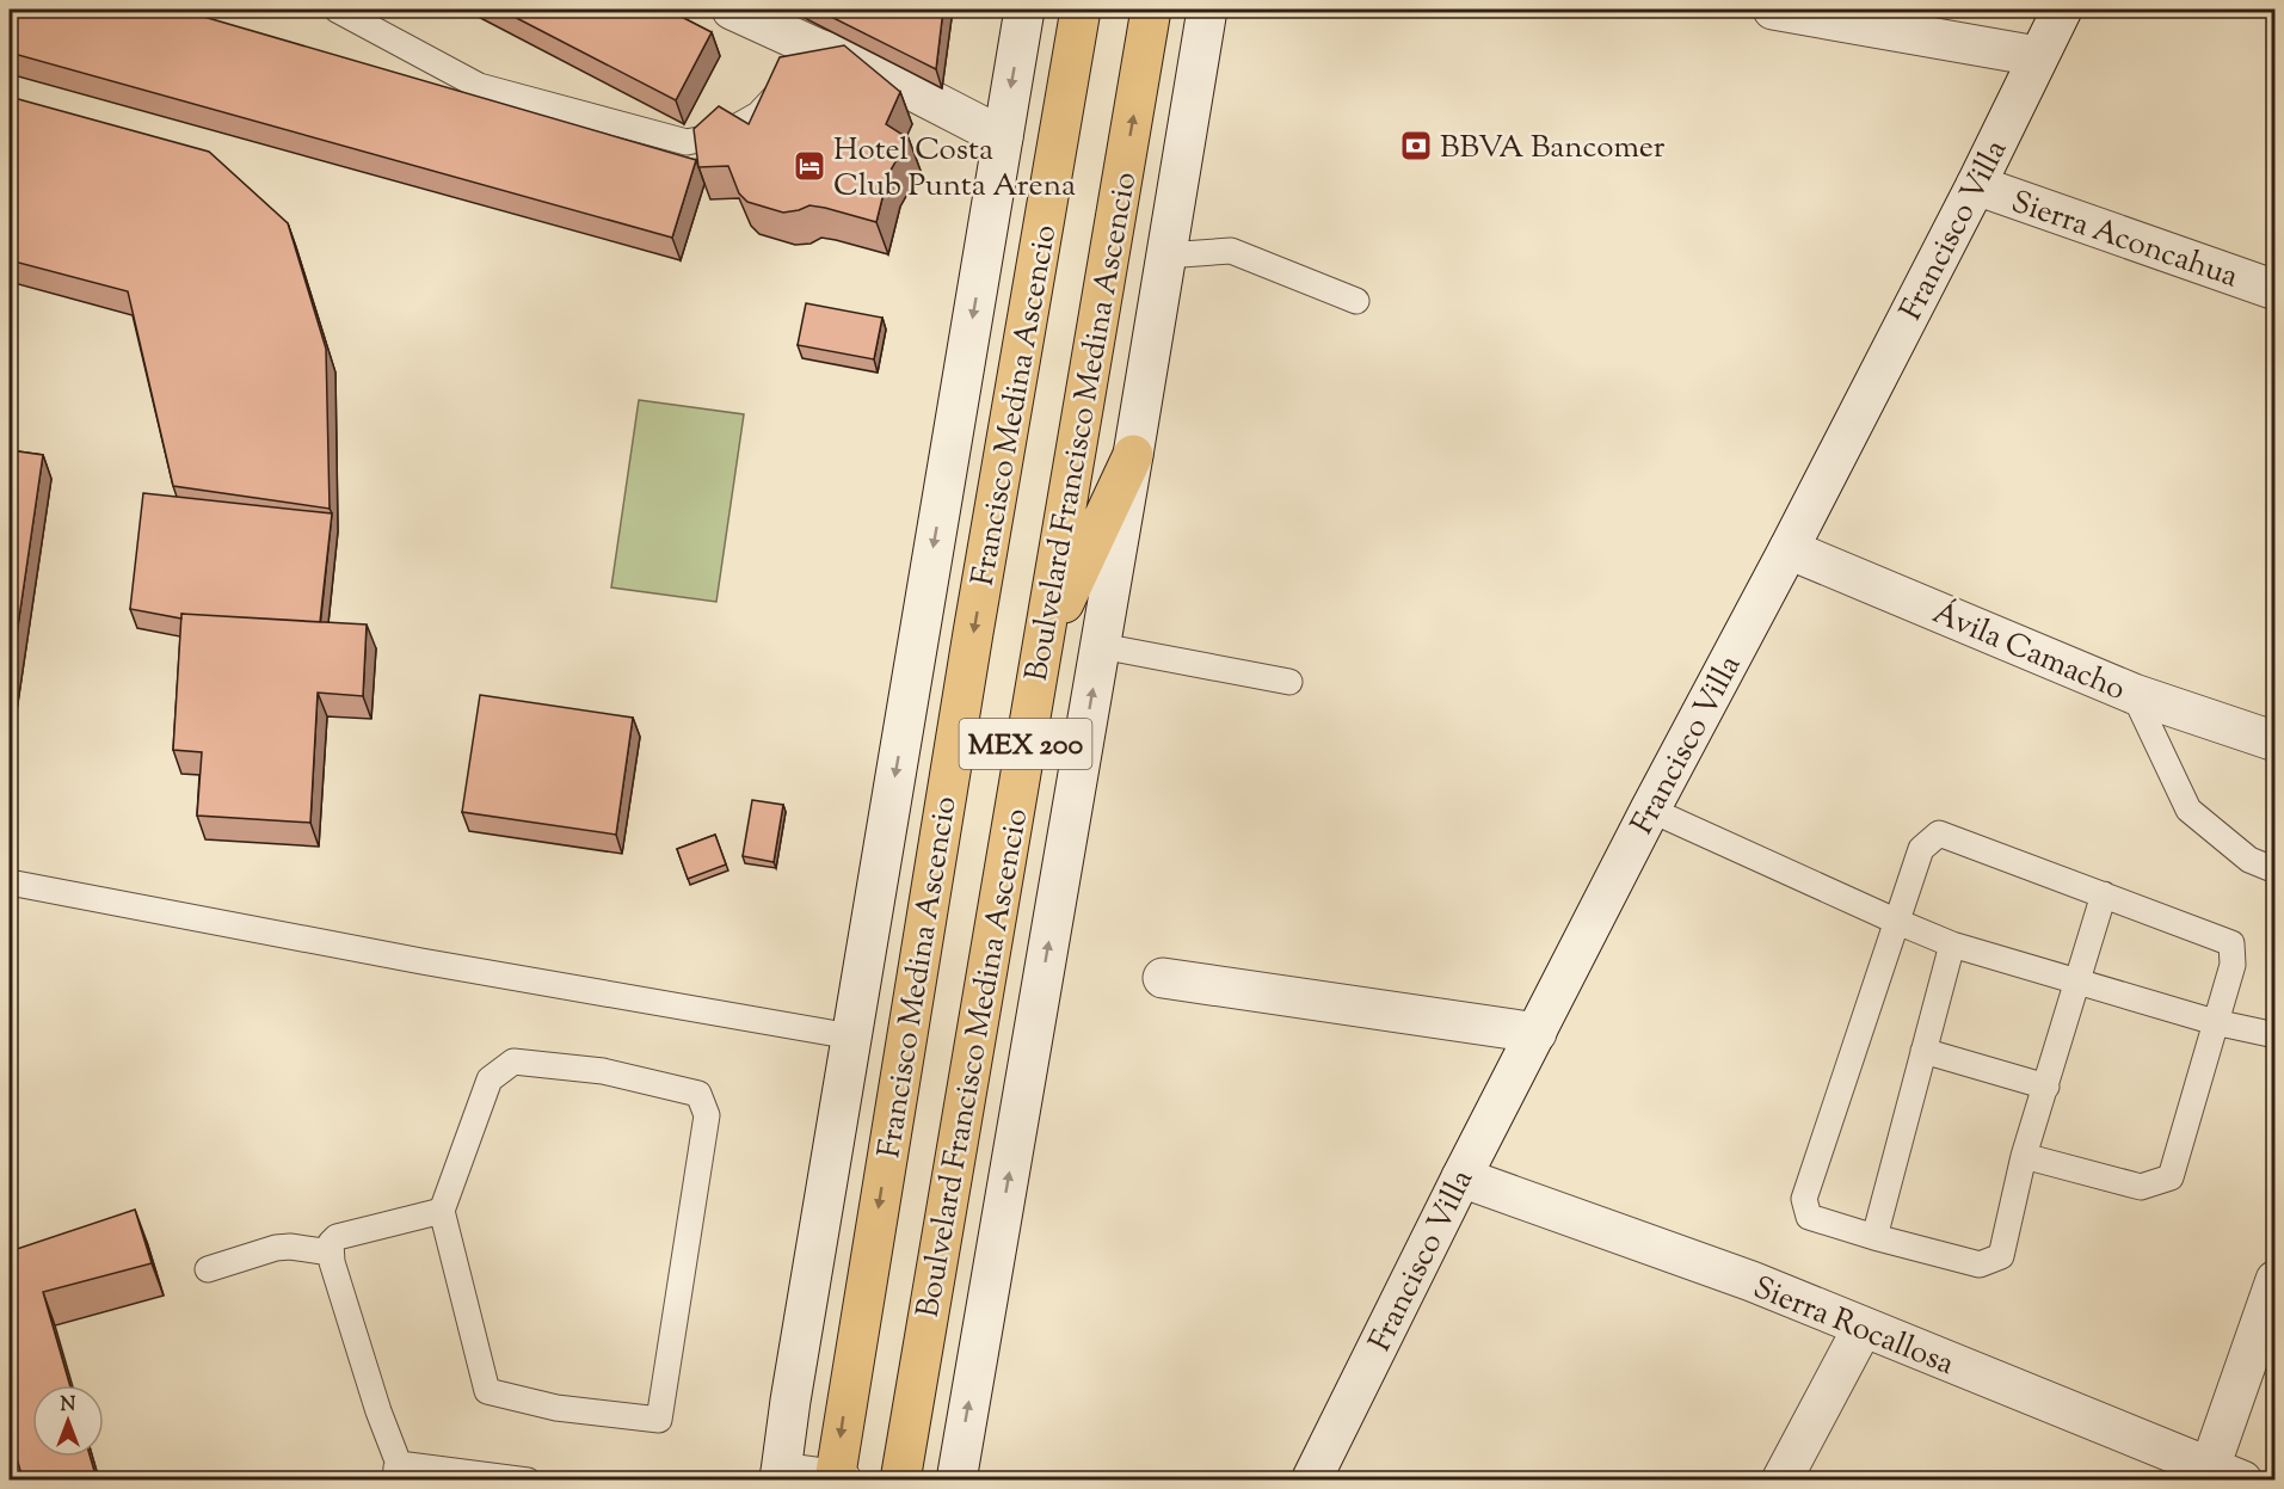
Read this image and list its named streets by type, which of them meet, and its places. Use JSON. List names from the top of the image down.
{
  "streets": {
    "highway": ["Francisco Medina Ascencio", "Boulvelard Francisco Medina Ascencio", "MEX 200"],
    "street": [
      "Francisco Villa",
      "Sierra Aconcahua",
      "Ávila Camacho",
      "Sierra Rocallosa"
    ]
  },
  "crossings": [
    ["Francisco Villa", "Sierra Aconcahua"],
    ["Francisco Villa", "Ávila Camacho"],
    ["Francisco Villa", "Sierra Rocallosa"]
  ],
  "one_way": ["Francisco Medina Ascencio"],
  "places": {
    "bank": ["BBVA Bancomer"],
    "hotel": ["Hotel Costa Club Punta Arena"]
  },
  "north": "top"
}
